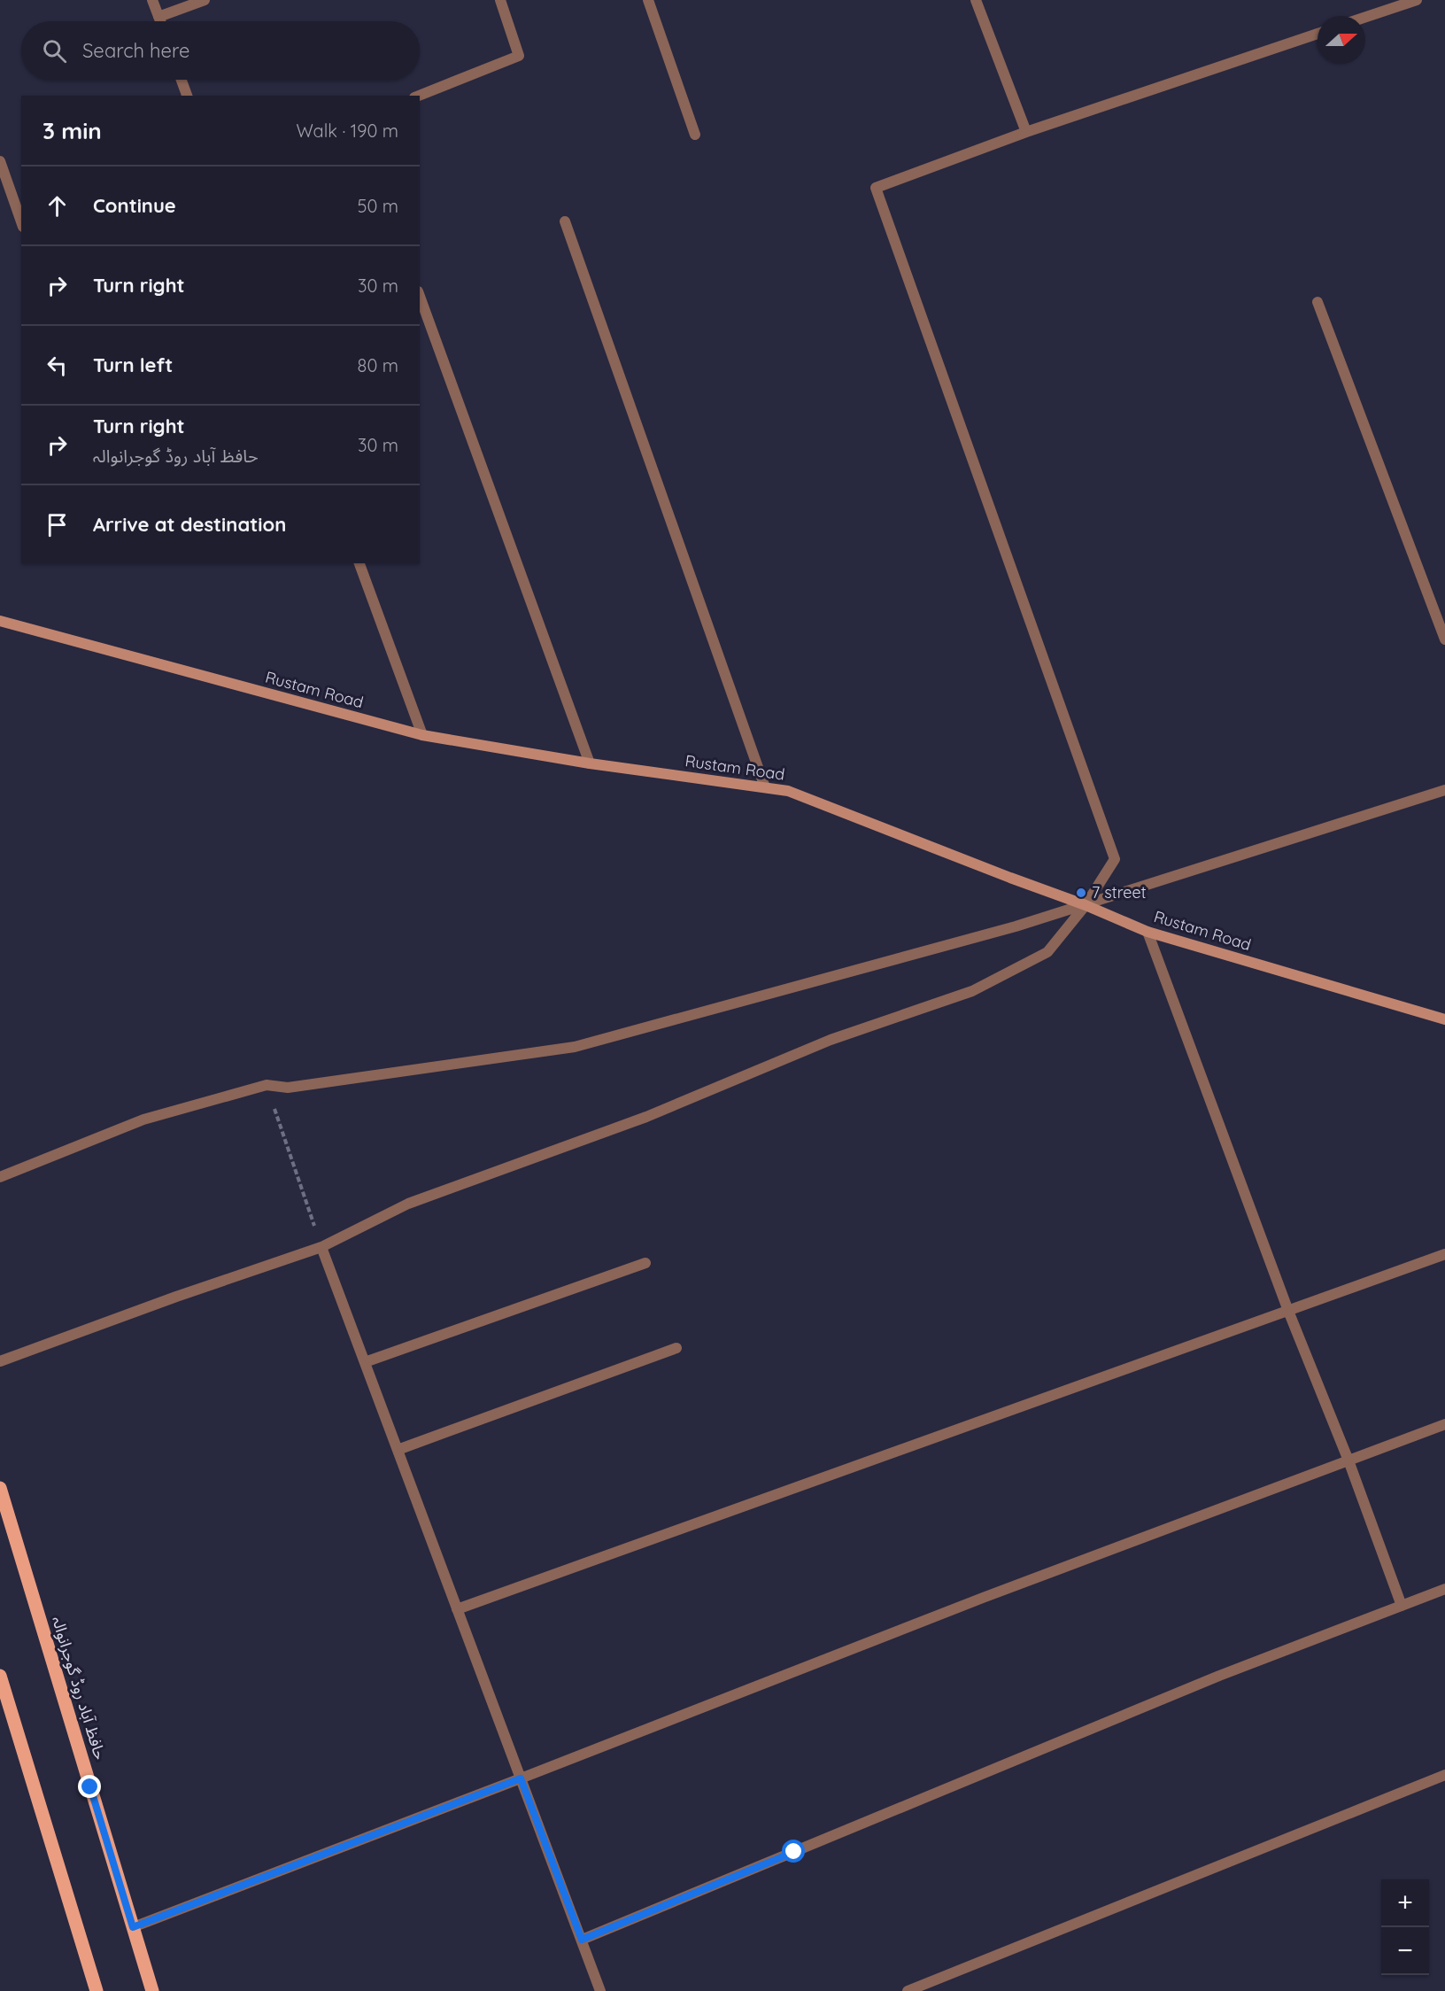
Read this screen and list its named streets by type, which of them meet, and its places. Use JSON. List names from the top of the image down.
{
  "streets": {
    "main road": ["حافظ آباد روڈ گوجرانوالہ"],
    "street": ["Rustam Road"]
  },
  "places": ["7 street"],
  "north": "right",
  "page": {
    "search": "Search here",
    "heading": ["3 min", "Walk · 190 m"],
    "list": [
      ["Continue", "50 m"],
      ["Turn right", "30 m"],
      ["Turn left", "80 m"],
      ["Turn right", "حافظ آباد روڈ گوجرانوالہ", "30 m"],
      "Arrive at destination"
    ],
    "map_buttons": ["+", "−"]
  }
}
